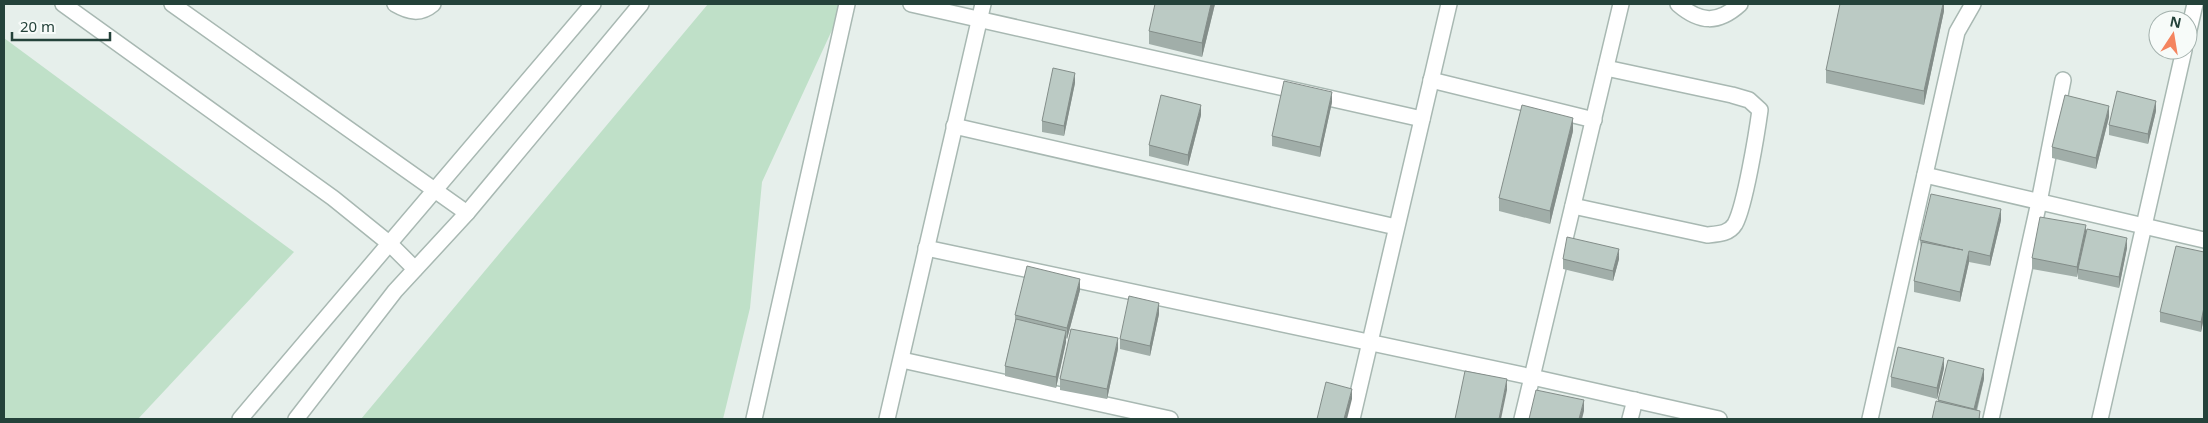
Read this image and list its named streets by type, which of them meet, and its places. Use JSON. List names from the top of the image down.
{
  "scale_bar": "20 m",
  "north": "top"
}
